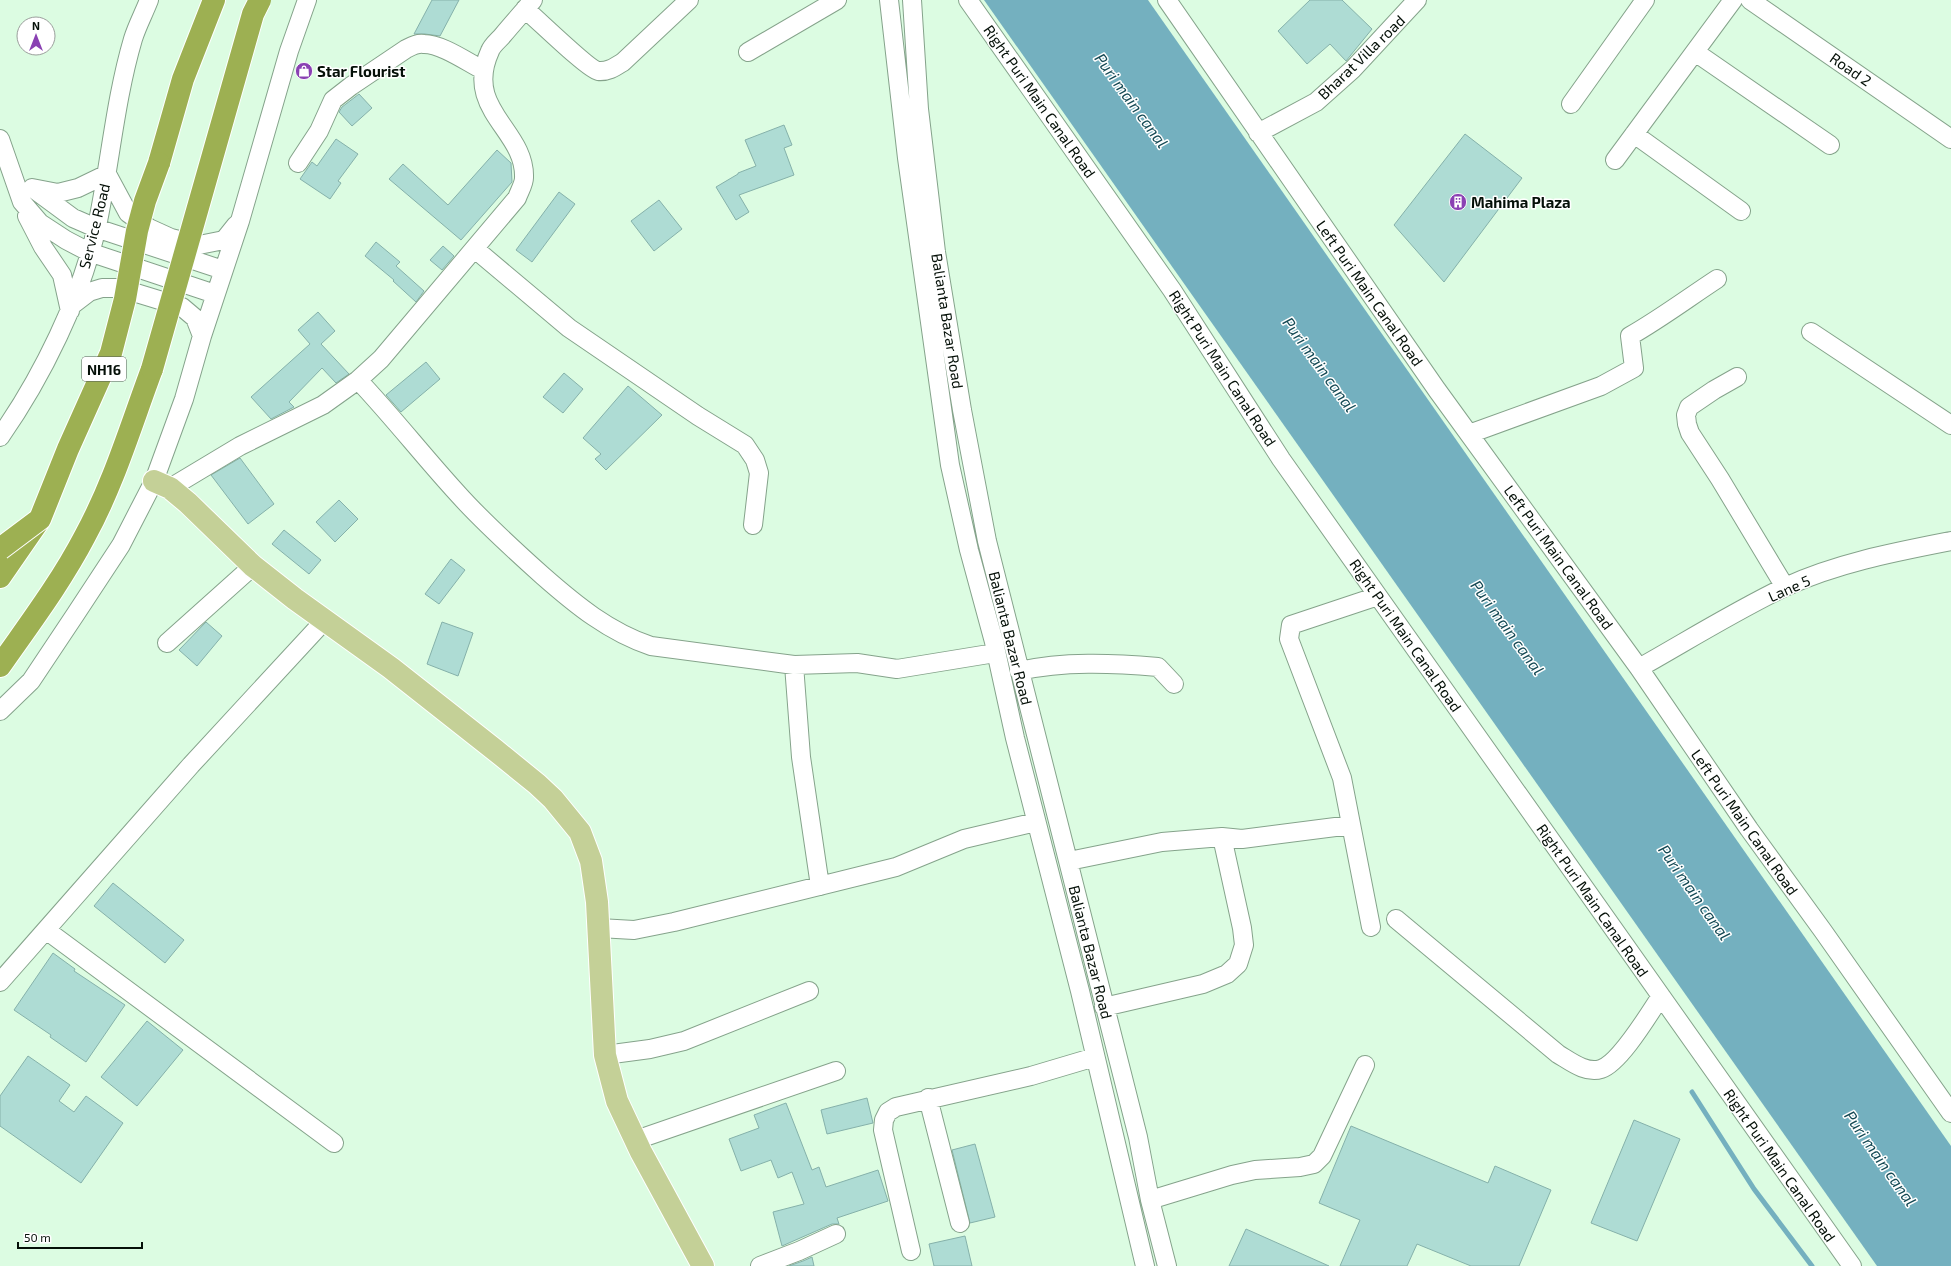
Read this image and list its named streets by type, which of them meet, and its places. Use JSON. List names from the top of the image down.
{
  "streets": {
    "highway": ["NH16"],
    "street": [
      "Bharat Villa road",
      "Road 2",
      "Right Puri Main Canal Road",
      "Service Road",
      "Left Puri Main Canal Road",
      "Balianta Bazar Road",
      "Lane 5"
    ]
  },
  "crossings": [
    ["Bharat Villa road", "Left Puri Main Canal Road"],
    ["Left Puri Main Canal Road", "Lane 5"]
  ],
  "water": ["Puri main canal"],
  "places": {
    "shop": ["Star Flourist"],
    "building": ["Mahima Plaza"]
  },
  "scale_bar": "50 m",
  "north": "top"
}
